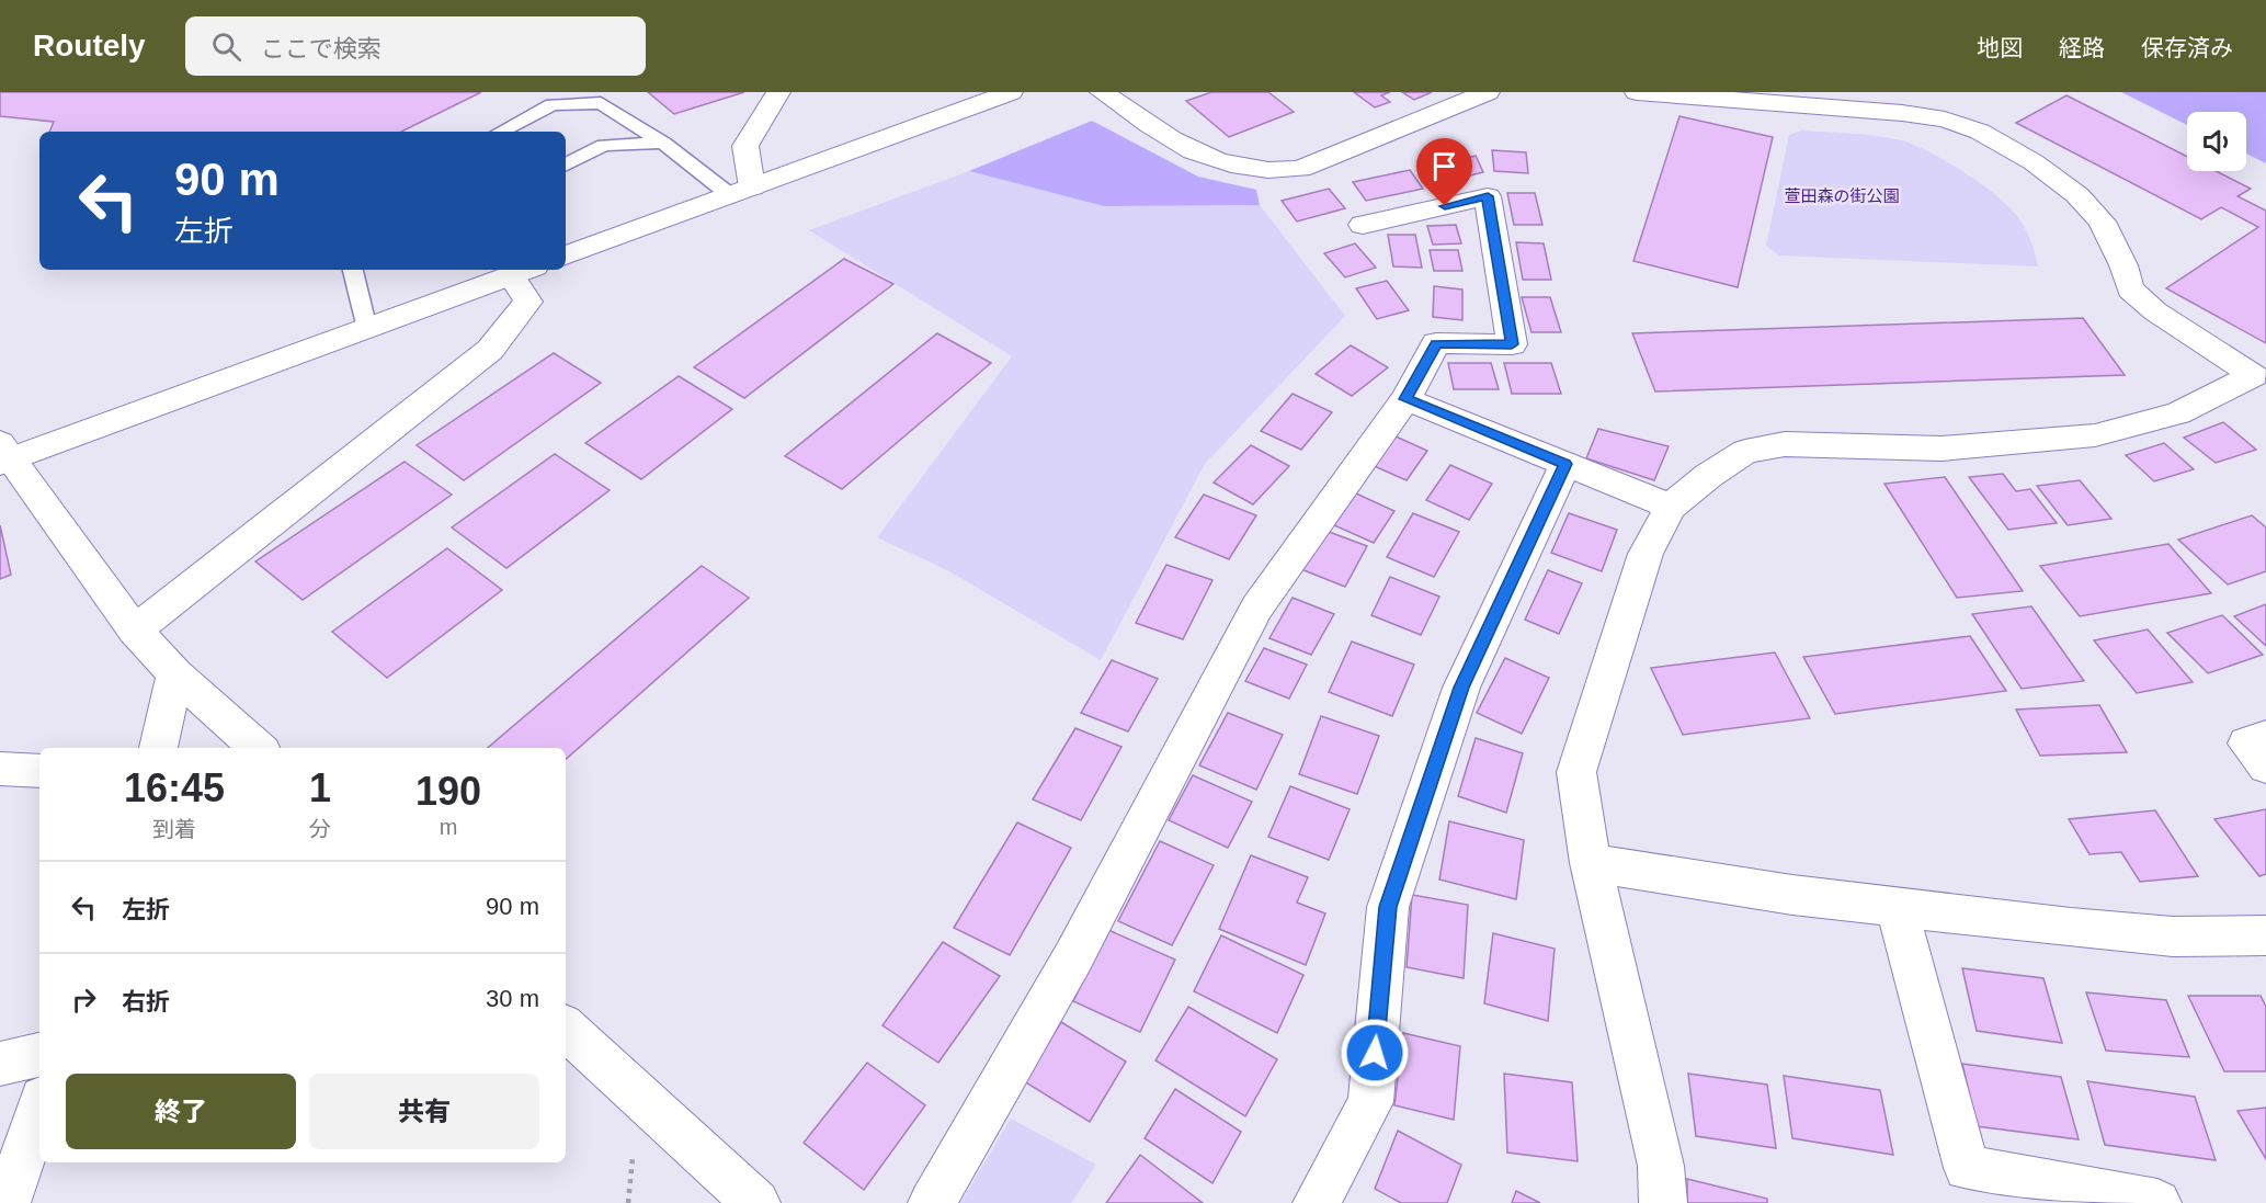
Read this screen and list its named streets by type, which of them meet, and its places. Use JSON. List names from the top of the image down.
{
  "parks": ["萱田森の街公園"],
  "page": {
    "header": "Routely",
    "search": "ここで検索",
    "nav": ["地図", "経路", "保存済み"],
    "turn": ["90 m", "左折"],
    "eta": [
      "16:45",
      "到着",
      "1",
      "分",
      "190",
      "m"
    ],
    "list": [
      {
        "name": "左折",
        "value": "90 m"
      },
      {
        "name": "右折",
        "value": "30 m"
      }
    ],
    "buttons": ["終了", "共有"]
  }
}
